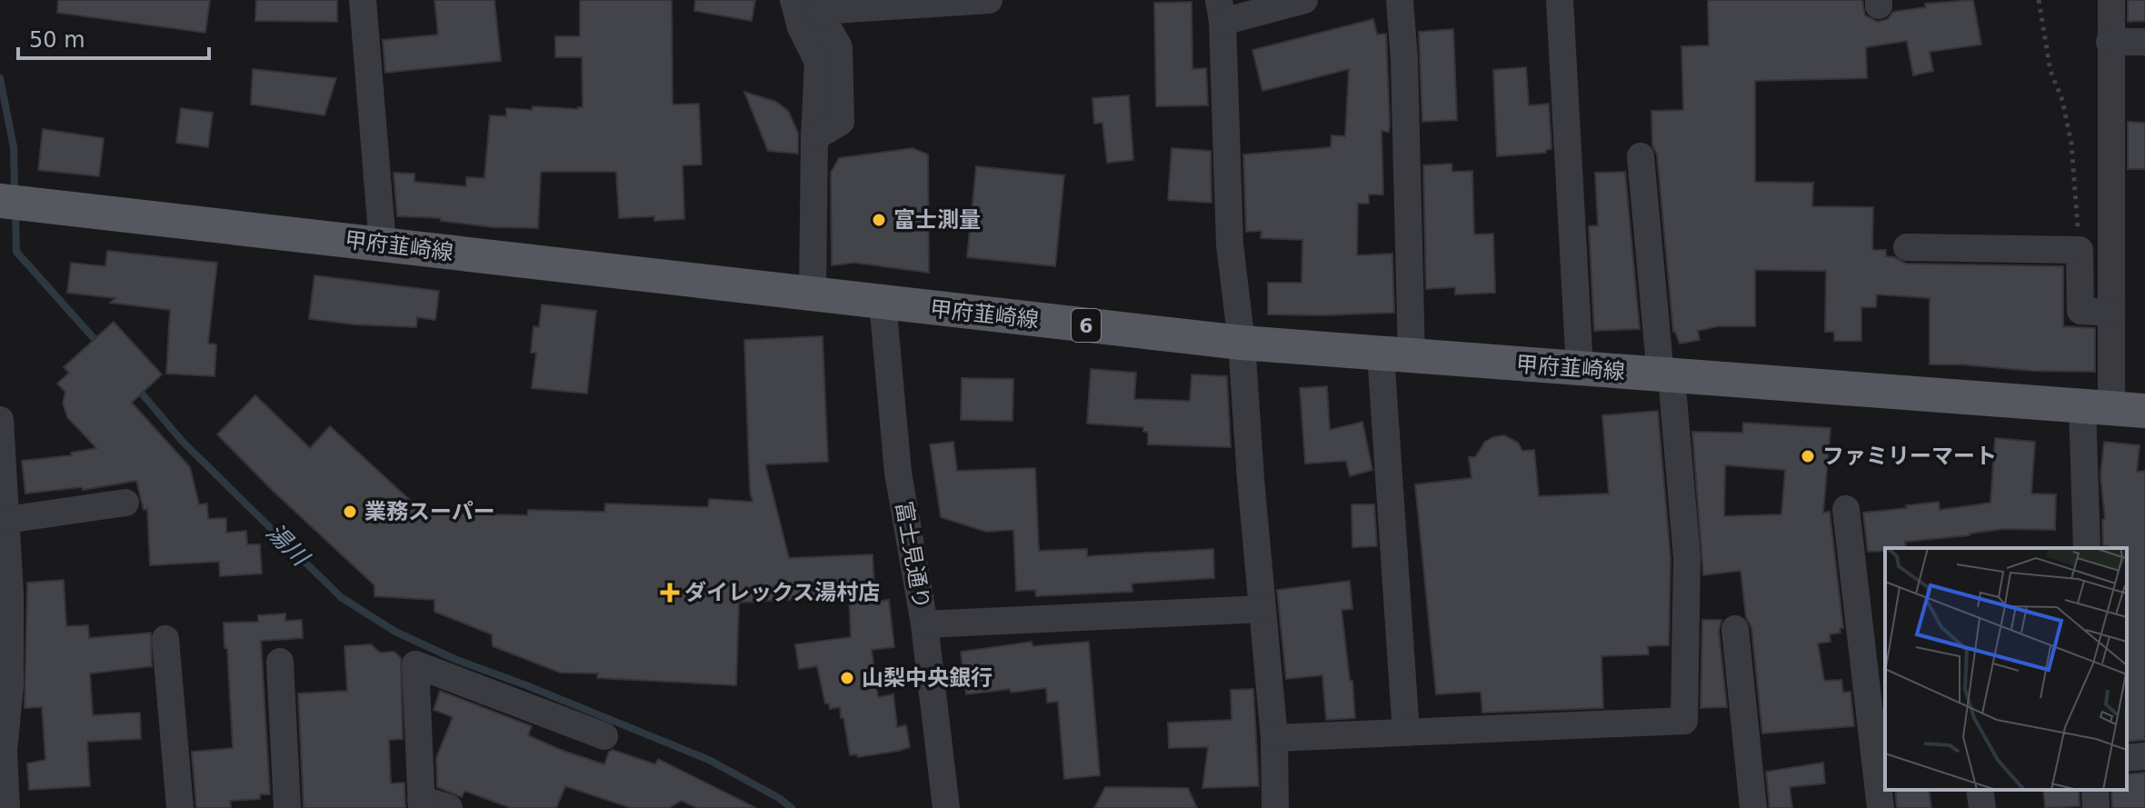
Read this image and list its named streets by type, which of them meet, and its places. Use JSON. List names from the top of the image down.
{
  "streets": {
    "main road": ["甲府韮崎線", "6"],
    "street": ["富士見通り"]
  },
  "crossings": [
    ["甲府韮崎線", "富士見通り"]
  ],
  "water": ["湯川"],
  "places": {
    "other": [
      "富士測量",
      "ファミリーマート",
      "業務スーパー",
      "山梨中央銀行"
    ],
    "health": ["ダイレックス湯村店"]
  },
  "scale_bar": "50 m"
}
